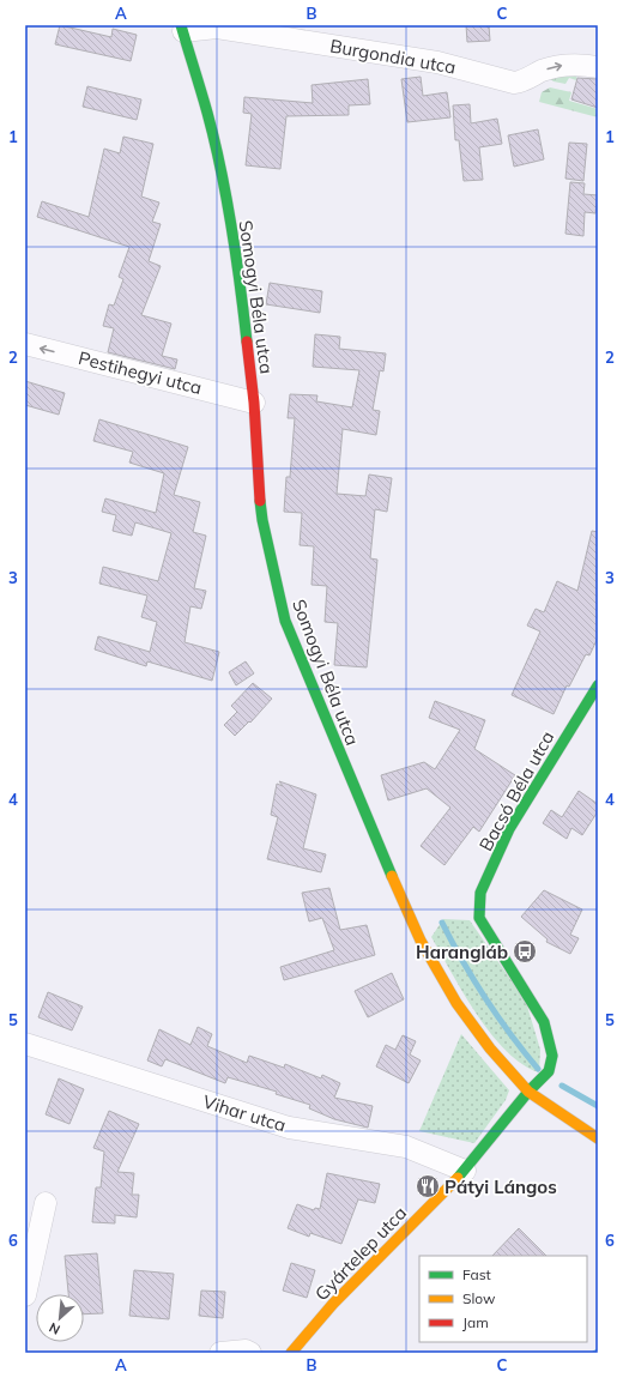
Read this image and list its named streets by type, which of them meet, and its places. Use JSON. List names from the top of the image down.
{
  "streets": {
    "main road": ["Somogyi Béla utca", "Bacsó Béla utca", "Gyártelep utca"],
    "street": ["Burgondia utca", "Pestihegyi utca", "Vihar utca"]
  },
  "crossings": [
    ["Burgondia utca", "Somogyi Béla utca"],
    ["Somogyi Béla utca", "Pestihegyi utca"],
    ["Somogyi Béla utca", "Bacsó Béla utca"],
    ["Somogyi Béla utca", "Gyártelep utca"],
    ["Bacsó Béla utca", "Gyártelep utca"],
    ["Vihar utca", "Gyártelep utca"]
  ],
  "one_way": ["Burgondia utca", "Pestihegyi utca"],
  "places": {
    "bus stop": ["Harangláb"],
    "restaurant": ["Pátyi Lángos"]
  },
  "legend": ["Fast", "Slow", "Jam"],
  "north": "bottom left",
  "grid": {
    "columns": ["A", "B", "C"],
    "rows": [
      "1",
      "2",
      "3",
      "4",
      "5",
      "6"
    ]
  }
}
